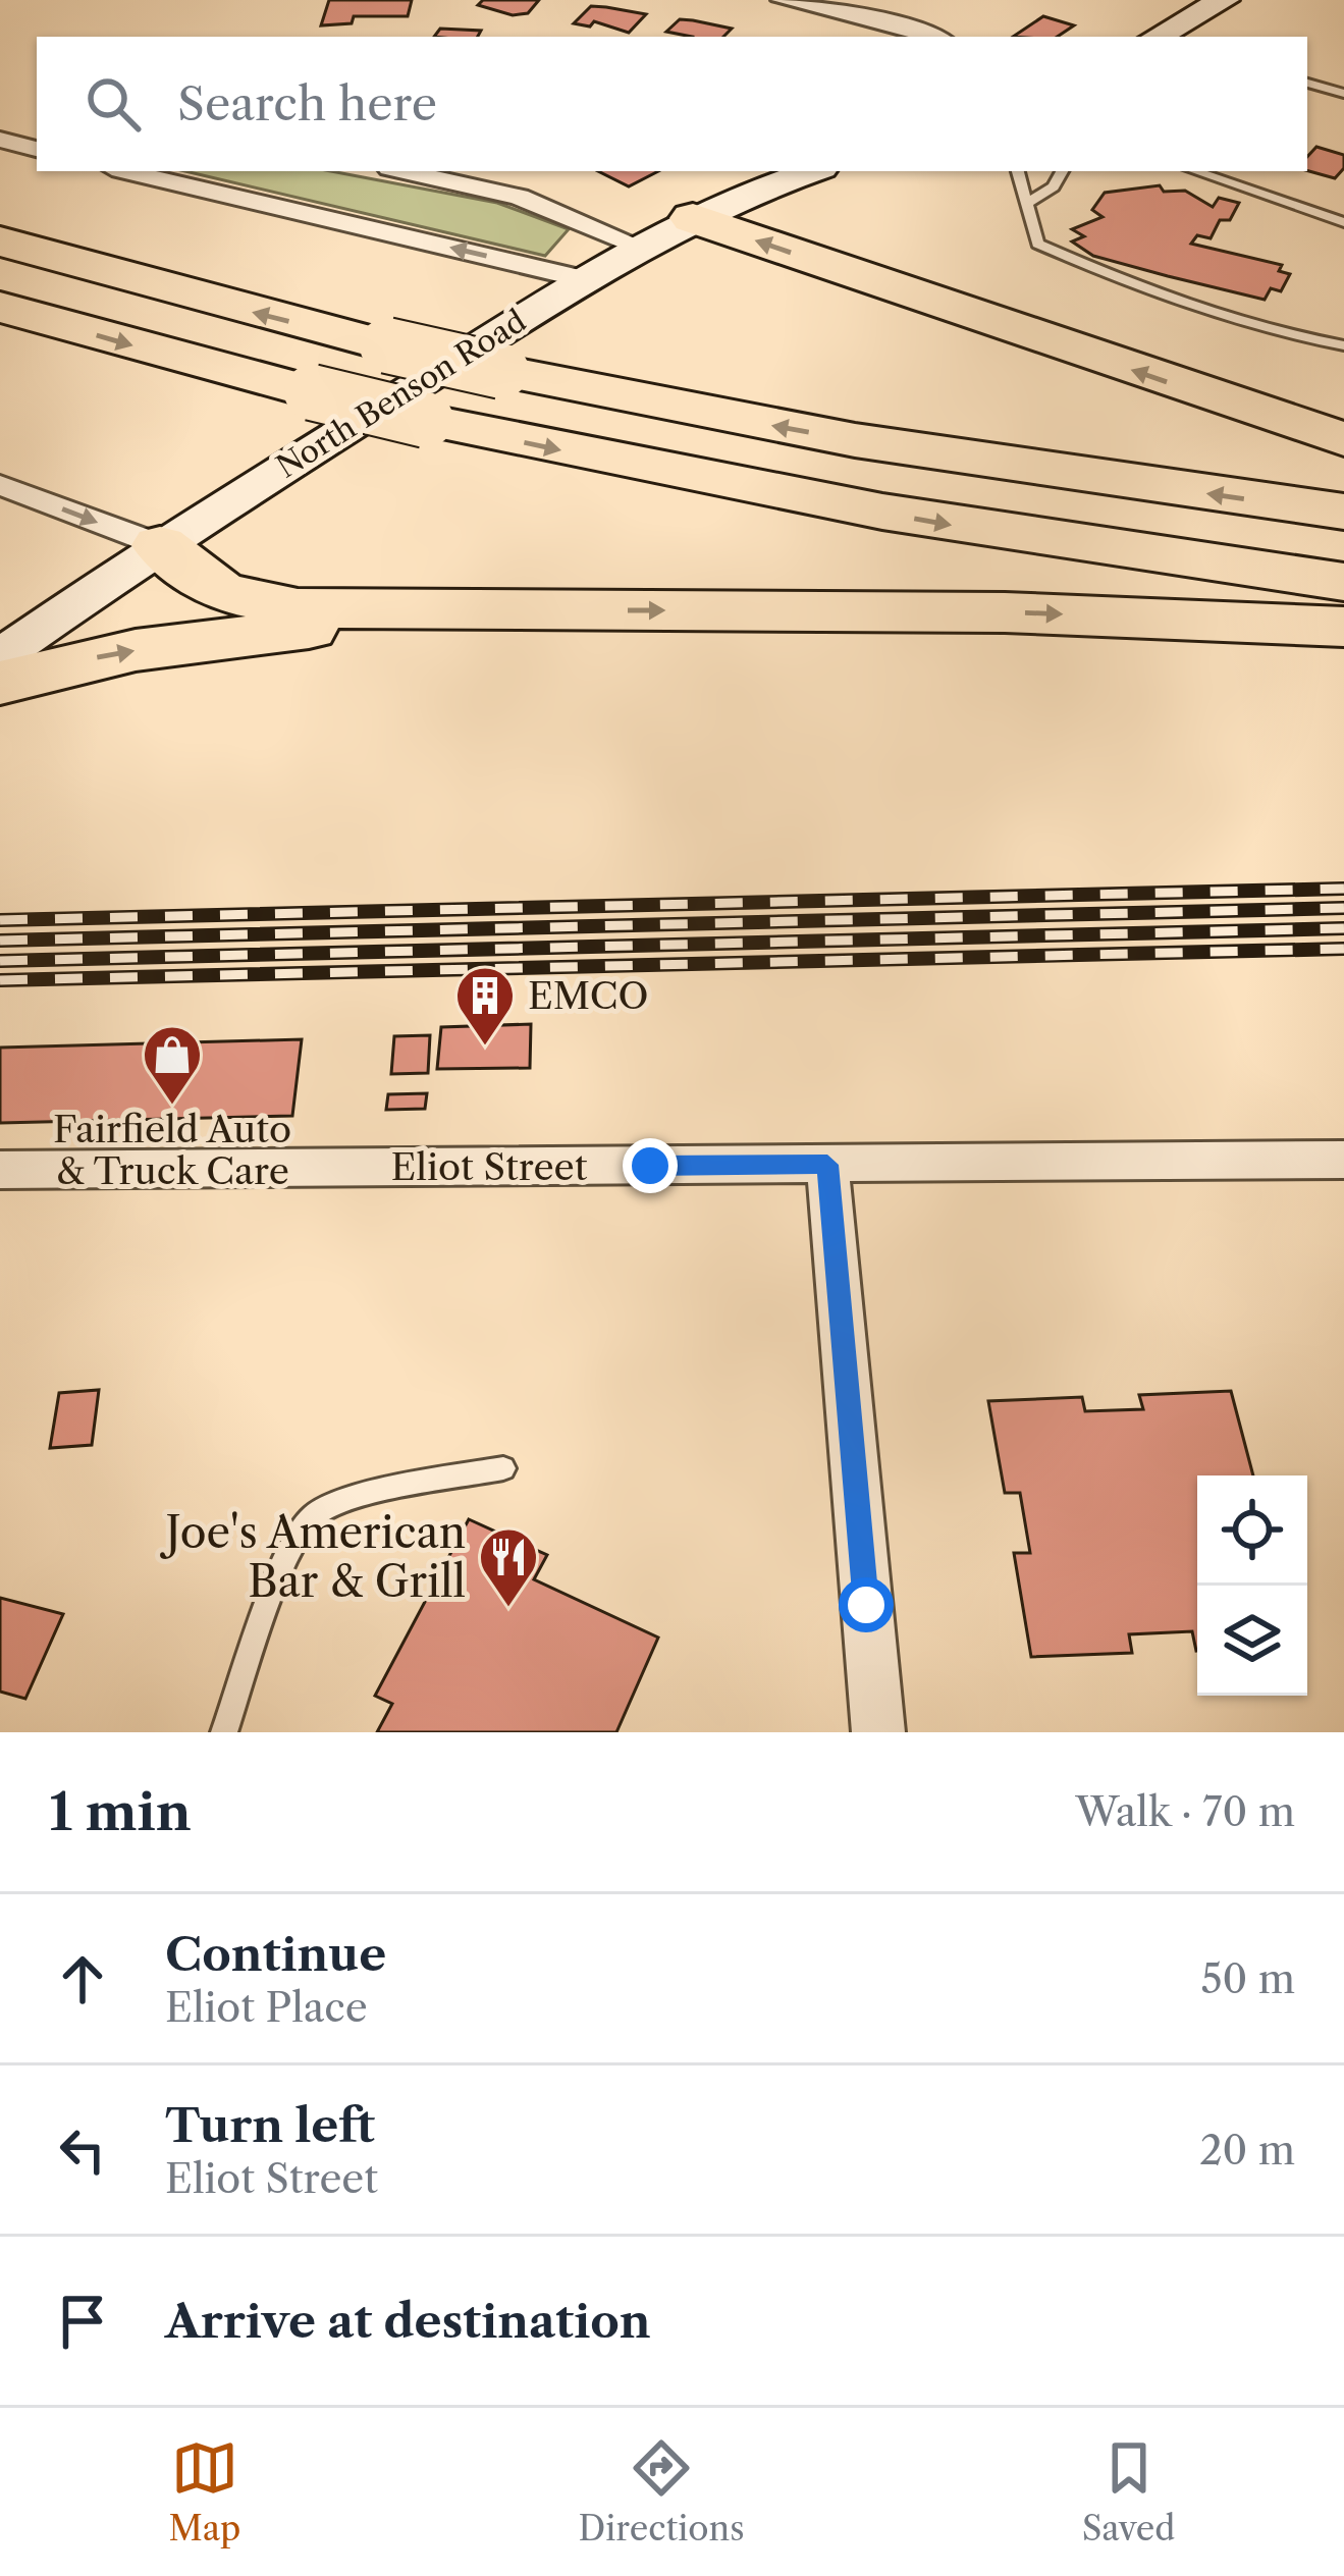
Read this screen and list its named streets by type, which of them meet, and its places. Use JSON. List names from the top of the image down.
{
  "streets": {
    "main road": ["North Benson Road"],
    "street": ["Eliot Street"]
  },
  "places": {
    "building": ["EMCO"],
    "shop": ["Fairfield Auto & Truck Care"],
    "restaurant": ["Joe's American Bar & Grill"]
  },
  "page": {
    "search": "Search here",
    "heading": ["1 min", "Walk · 70 m"],
    "list": [
      ["Continue", "Eliot Place", "50 m"],
      ["Turn left", "Eliot Street", "20 m"],
      "Arrive at destination"
    ],
    "nav": ["Map", "Directions", "Saved"]
  }
}
